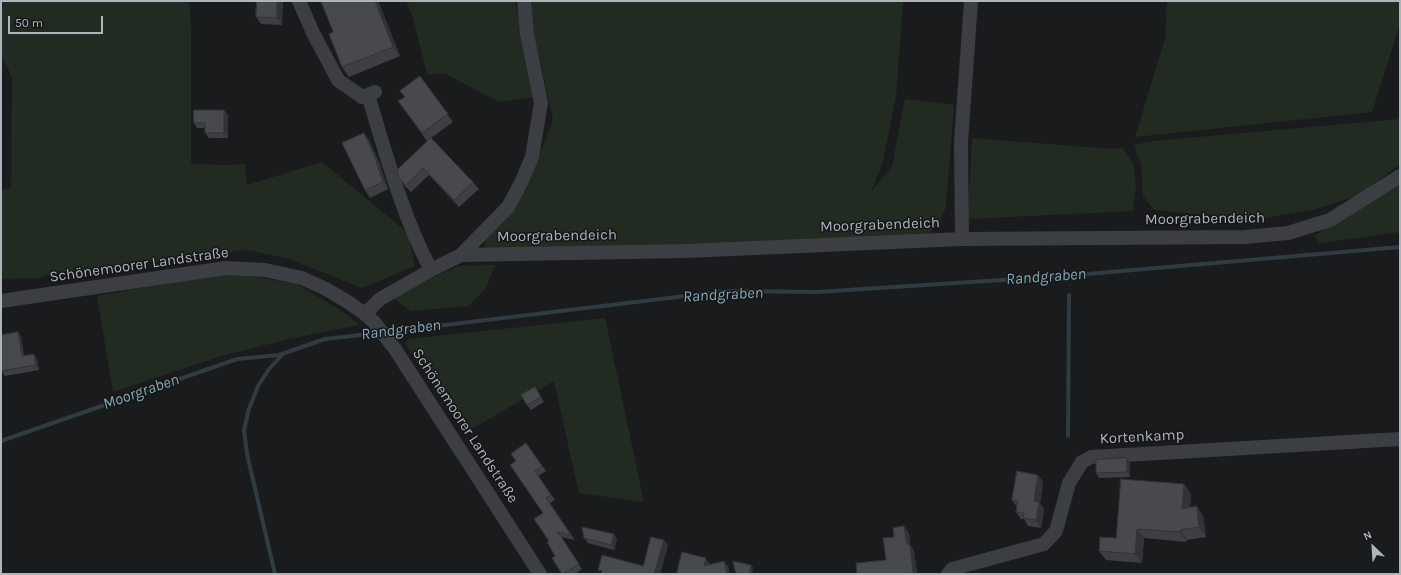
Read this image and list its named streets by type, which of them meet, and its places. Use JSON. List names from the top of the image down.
{
  "streets": {
    "street": ["Moorgrabendeich", "Schönemoorer Landstraße", "Kortenkamp"]
  },
  "crossings": [
    ["Moorgrabendeich", "Schönemoorer Landstraße"]
  ],
  "water": ["Randgraben", "Moorgraben"],
  "scale_bar": "50 m",
  "north": "top left"
}
